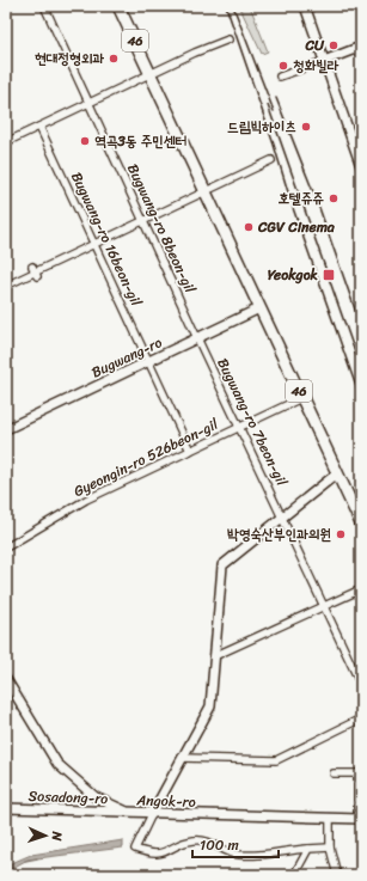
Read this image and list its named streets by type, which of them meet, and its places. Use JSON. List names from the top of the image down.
{
  "streets": {
    "main road": ["46"],
    "street": [
      "Bugwang-ro 8beon-gil",
      "Bugwang-ro 16beon-gil",
      "Bugwang-ro",
      "Bugwang-ro 7beon-gil",
      "Gyeongin-ro 526beon-gil",
      "Sosadong-ro",
      "Angok-ro"
    ]
  },
  "crossings": [
    ["46", "Bugwang-ro"],
    ["46", "Gyeongin-ro 526beon-gil"],
    ["Bugwang-ro 8beon-gil", "Bugwang-ro"],
    ["Bugwang-ro 8beon-gil", "Bugwang-ro 7beon-gil"],
    ["Bugwang-ro 16beon-gil", "Bugwang-ro"],
    ["Bugwang-ro 16beon-gil", "Gyeongin-ro 526beon-gil"],
    ["Bugwang-ro", "Bugwang-ro 7beon-gil"],
    ["Bugwang-ro 7beon-gil", "Gyeongin-ro 526beon-gil"],
    ["Sosadong-ro", "Angok-ro"]
  ],
  "places": {
    "other": [
      "CU",
      "현대정형외과",
      "청화빌라",
      "드림빅하이츠",
      "역곡3동 주민센터",
      "호텔쥬쥬",
      "CGV Cinema",
      "박영숙산부인과의원"
    ],
    "transit": ["Yeokgok"]
  },
  "scale_bar": "100 m",
  "north": "right"
}
